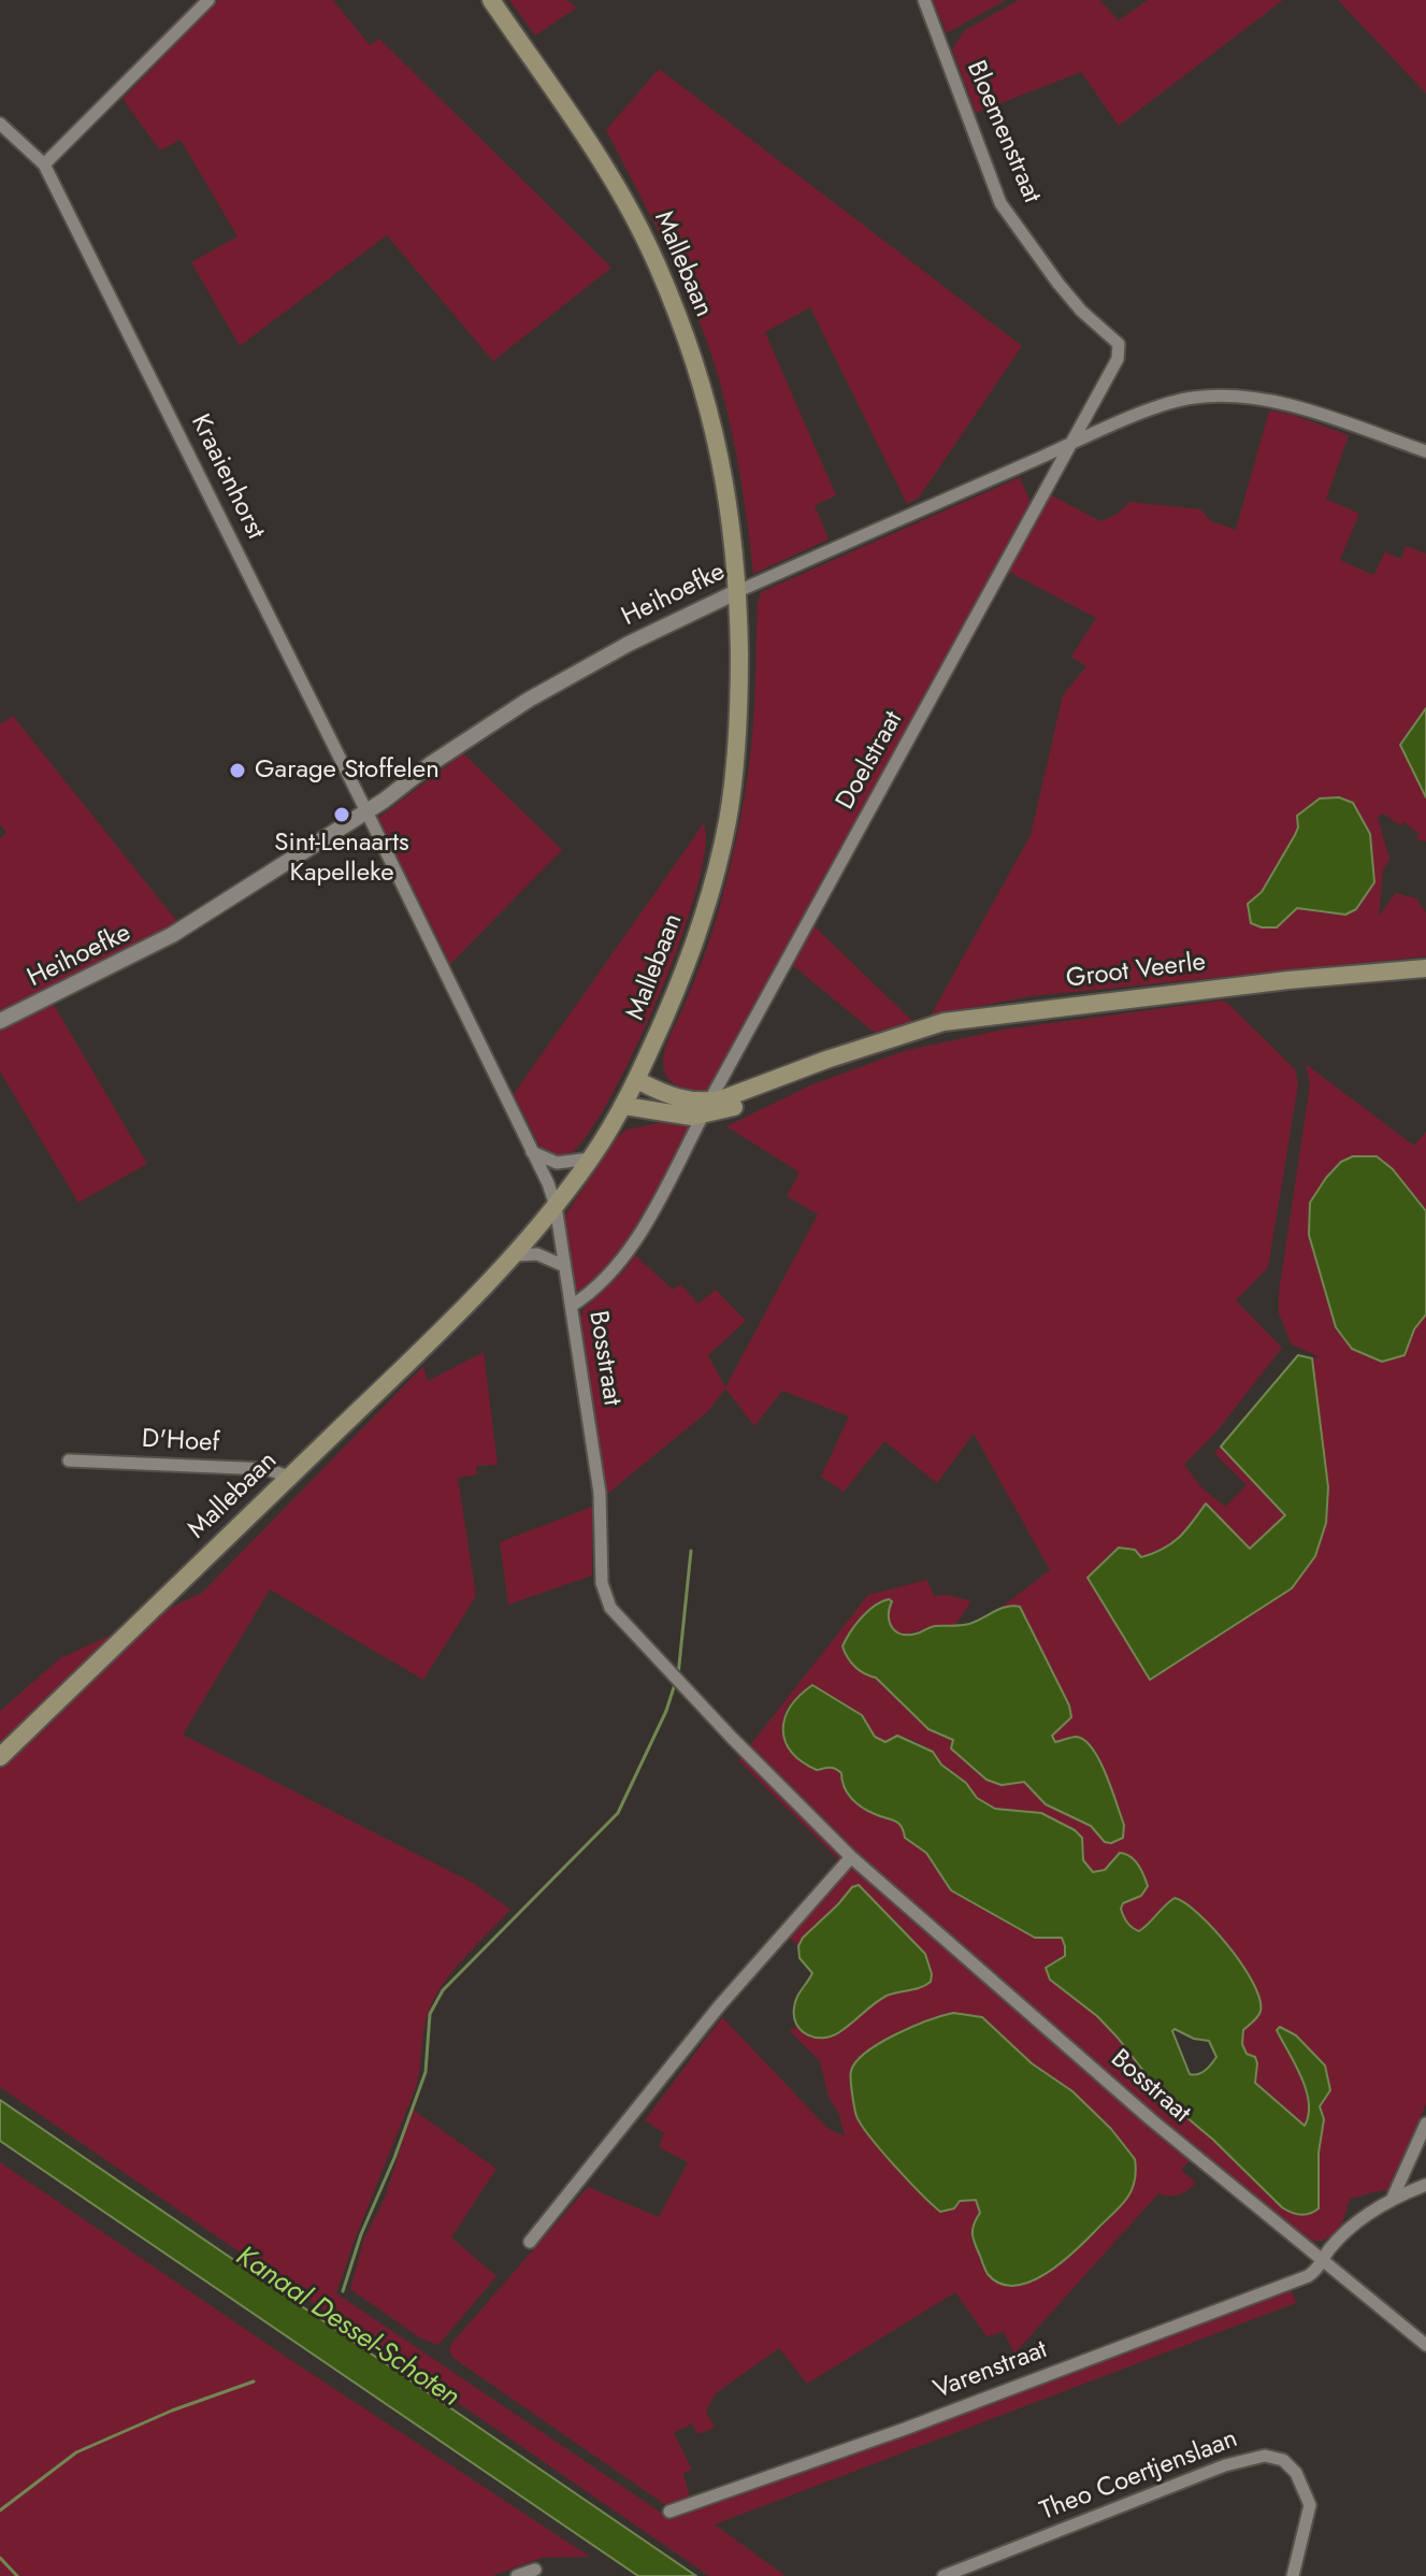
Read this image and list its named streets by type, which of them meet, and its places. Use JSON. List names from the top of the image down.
{
  "streets": {
    "main road": ["Mallebaan", "Groot Veerle"],
    "street": [
      "Bloemenstraat",
      "Kraaienhorst",
      "Heihoefke",
      "Doelstraat",
      "Bosstraat",
      "D'Hoef",
      "Varenstraat",
      "Theo Coertjenslaan"
    ]
  },
  "crossings": [
    ["Bloemenstraat", "Heihoefke"],
    ["Bloemenstraat", "Doelstraat"],
    ["Mallebaan", "Heihoefke"],
    ["Mallebaan", "Groot Veerle"],
    ["Mallebaan", "Bosstraat"],
    ["Mallebaan", "D'Hoef"],
    ["Kraaienhorst", "Heihoefke"],
    ["Kraaienhorst", "Bosstraat"],
    ["Heihoefke", "Doelstraat"],
    ["Heihoefke", "Bosstraat"],
    ["Doelstraat", "Groot Veerle"],
    ["Doelstraat", "Bosstraat"],
    ["Bosstraat", "Varenstraat"]
  ],
  "water": ["Kanaal Dessel-Schoten"],
  "places": ["Garage Stoffelen", "Sint-Lenaarts Kapelleke"]
}
